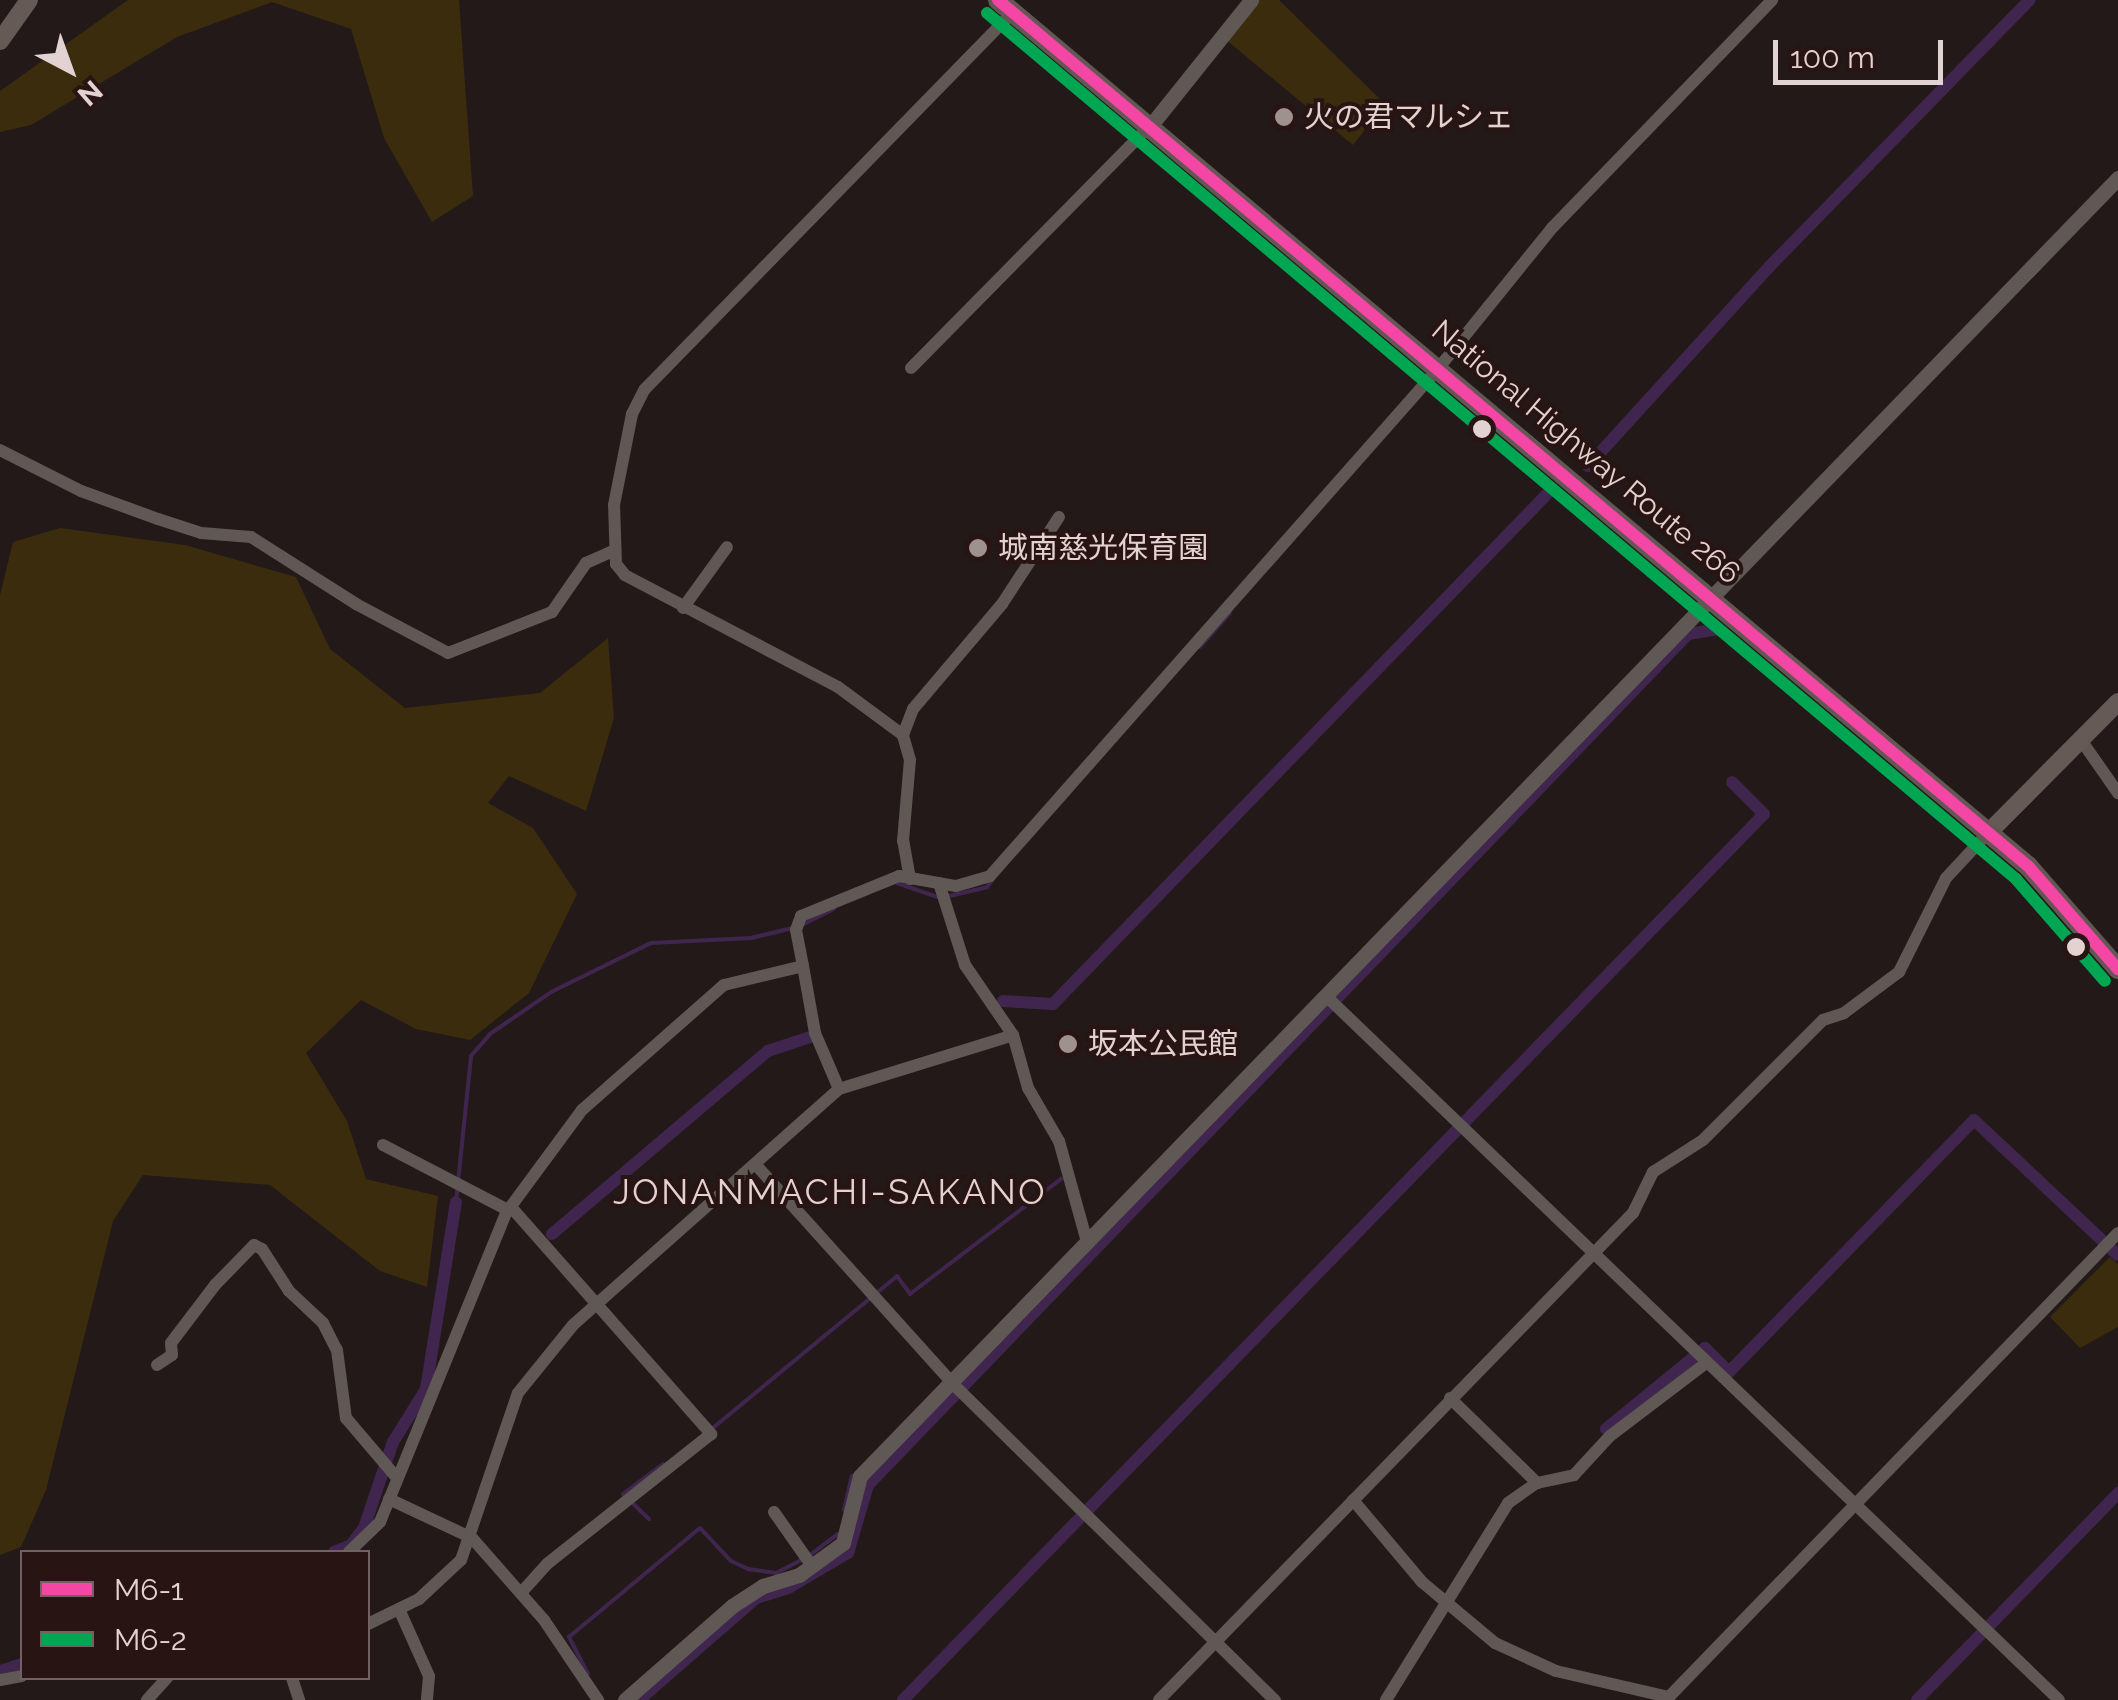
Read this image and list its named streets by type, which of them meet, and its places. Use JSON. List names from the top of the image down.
{
  "streets": {
    "highway": ["National Highway Route 266"]
  },
  "districts": ["JONANMACHI-SAKANO"],
  "places": ["火の君マルシェ", "城南慈光保育園", "坂本公民館"],
  "lines": ["transit line M6-1", "transit line M6-2"],
  "legend": ["M6-1", "M6-2"],
  "scale_bar": "100 m",
  "north": "bottom right"
}
